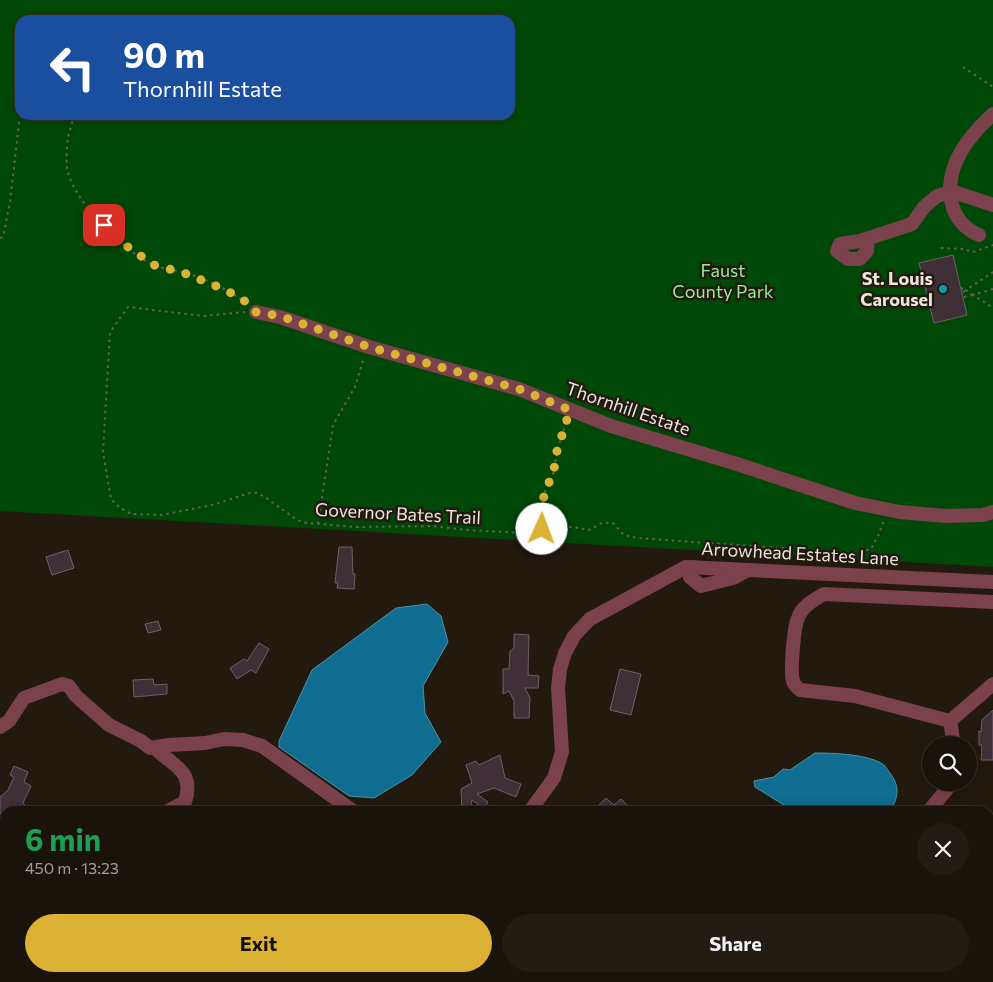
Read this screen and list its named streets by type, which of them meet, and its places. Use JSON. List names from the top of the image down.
{
  "streets": {
    "street": ["Thornhill Estate", "Arrowhead Estates Lane"],
    "path": ["Governor Bates Trail"]
  },
  "crossings": [
    ["Thornhill Estate", "Governor Bates Trail"]
  ],
  "parks": ["Faust County Park"],
  "places": ["St. Louis Carousel"],
  "page": {
    "turn": ["90 m", "Thornhill Estate"],
    "heading": ["6 min", "450 m · 13:23"],
    "buttons": ["Exit", "Share"]
  }
}
